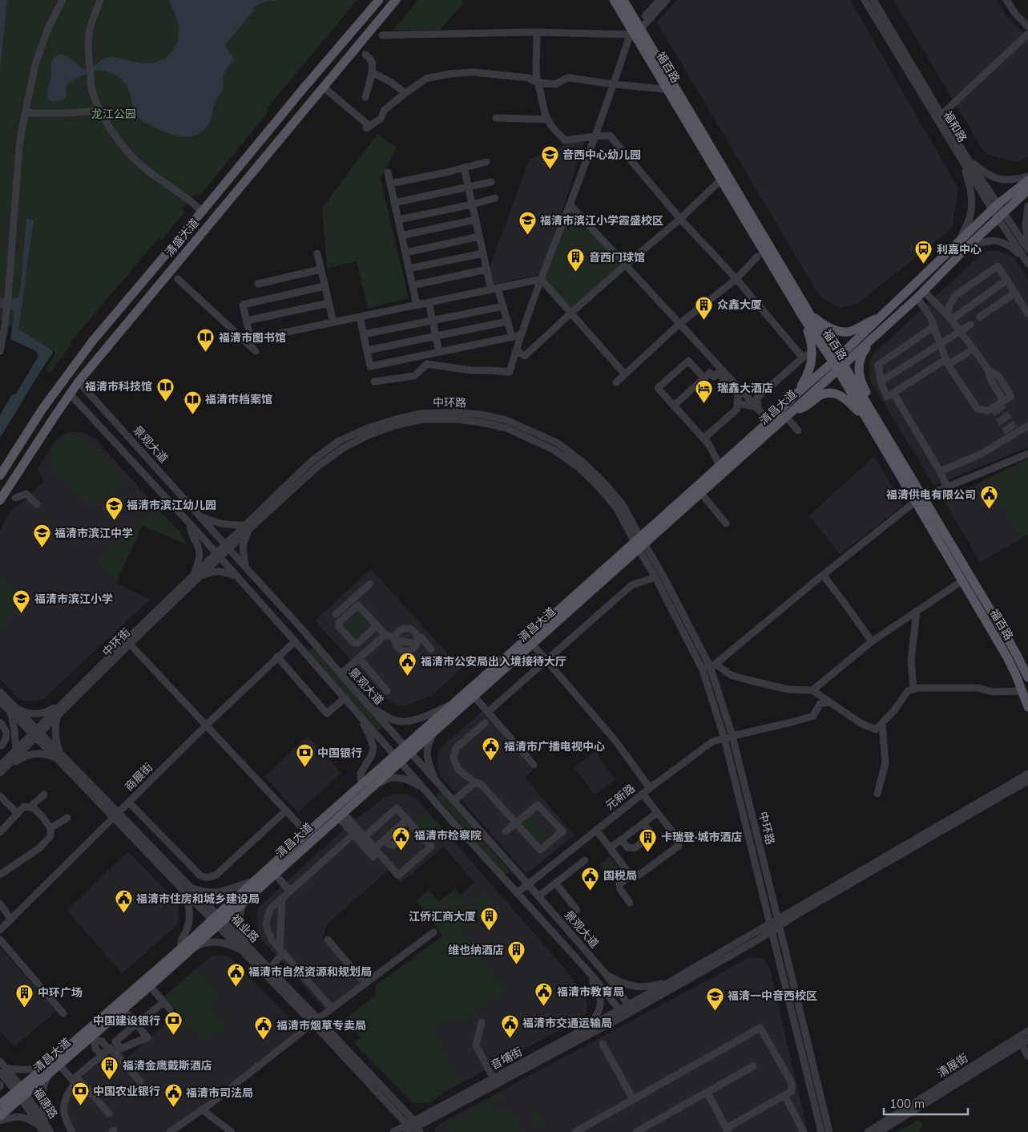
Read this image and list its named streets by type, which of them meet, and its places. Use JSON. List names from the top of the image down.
{
  "streets": {
    "main road": ["福百路", "清盛大道", "清昌大道"],
    "street": [
      "福和路",
      "中环路",
      "景观大道",
      "中环街",
      "商展街",
      "元新路",
      "福业路",
      "音埔街",
      "清展街",
      "福唐路"
    ]
  },
  "crossings": [
    ["福百路", "清昌大道"],
    ["福和路", "清昌大道"],
    ["清盛大道", "景观大道"],
    ["中环路", "清昌大道"],
    ["中环路", "中环街"],
    ["中环路", "元新路"],
    ["清昌大道", "景观大道"],
    ["清昌大道", "福业路"],
    ["清昌大道", "福唐路"],
    ["景观大道", "中环街"],
    ["景观大道", "商展街"],
    ["景观大道", "元新路"],
    ["景观大道", "音埔街"],
    ["中环街", "福业路"],
    ["商展街", "福业路"],
    ["福业路", "音埔街"]
  ],
  "parks": ["龙江公园"],
  "places": {
    "school or university": [
      "音西中心幼儿园",
      "福清市滨江小学霞盛校区",
      "福清市滨江幼儿园",
      "福清市滨江中学",
      "福清市滨江小学",
      "福清一中音西校区"
    ],
    "bus stop": ["利嘉中心"],
    "building": [
      "音西门球馆",
      "众鑫大厦",
      "卡瑞登·城市酒店",
      "江侨汇商大厦",
      "维也纳酒店",
      "中环广场",
      "福清金鹰戴斯酒店"
    ],
    "library": ["福清市图书馆", "福清市科技馆", "福清市档案馆"],
    "hotel": ["瑞鑫大酒店"],
    "public building": [
      "福清供电有限公司",
      "福清市公安局出入境接待大厅",
      "福清市广播电视中心",
      "福清市检察院",
      "国税局",
      "福清市住房和城乡建设局",
      "福清市自然资源和规划局",
      "福清市教育局",
      "福清市交通运输局",
      "福清市烟草专卖局",
      "福清市司法局"
    ],
    "bank": ["中国银行", "中国建设银行", "中国农业银行"]
  },
  "scale_bar": "100 m"
}
